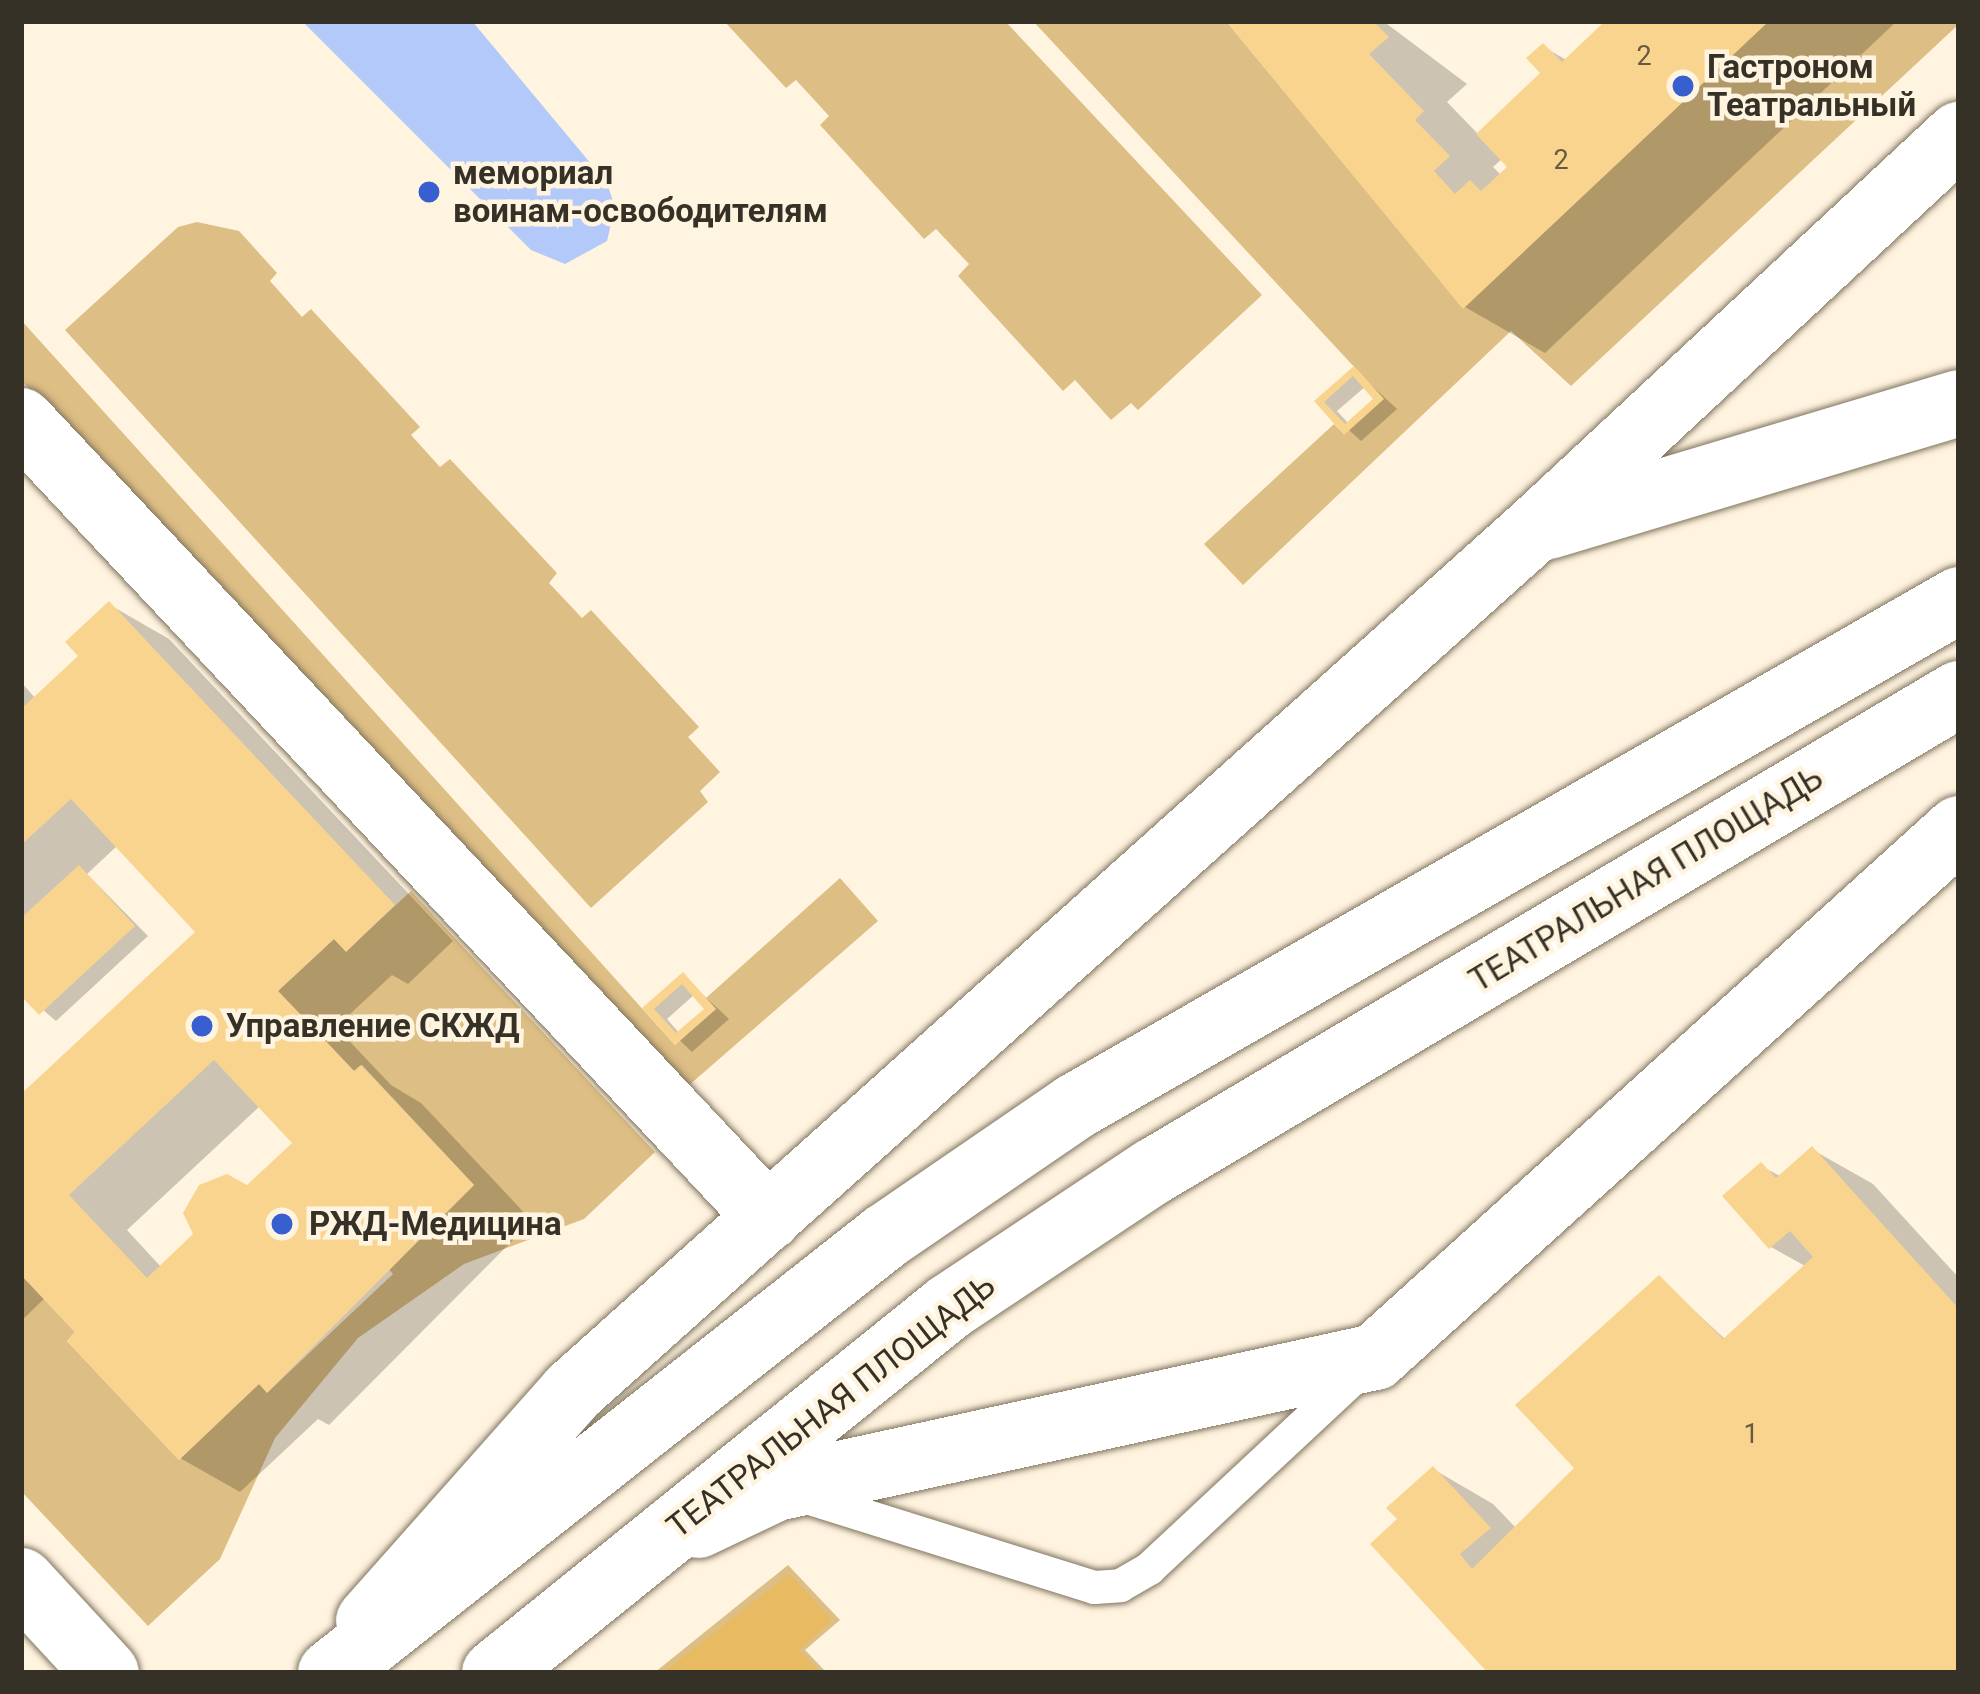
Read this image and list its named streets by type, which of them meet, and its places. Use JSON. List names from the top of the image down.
{
  "streets": {
    "street": ["ТЕАТРАЛЬНАЯ ПЛОЩАДЬ"]
  },
  "places": [
    "Гастроном Театральный",
    "мемориал воинам-освободителям",
    "Управление СКЖД",
    "РЖД-Медицина"
  ],
  "house_numbers": ["2", "2", "1"]
}
